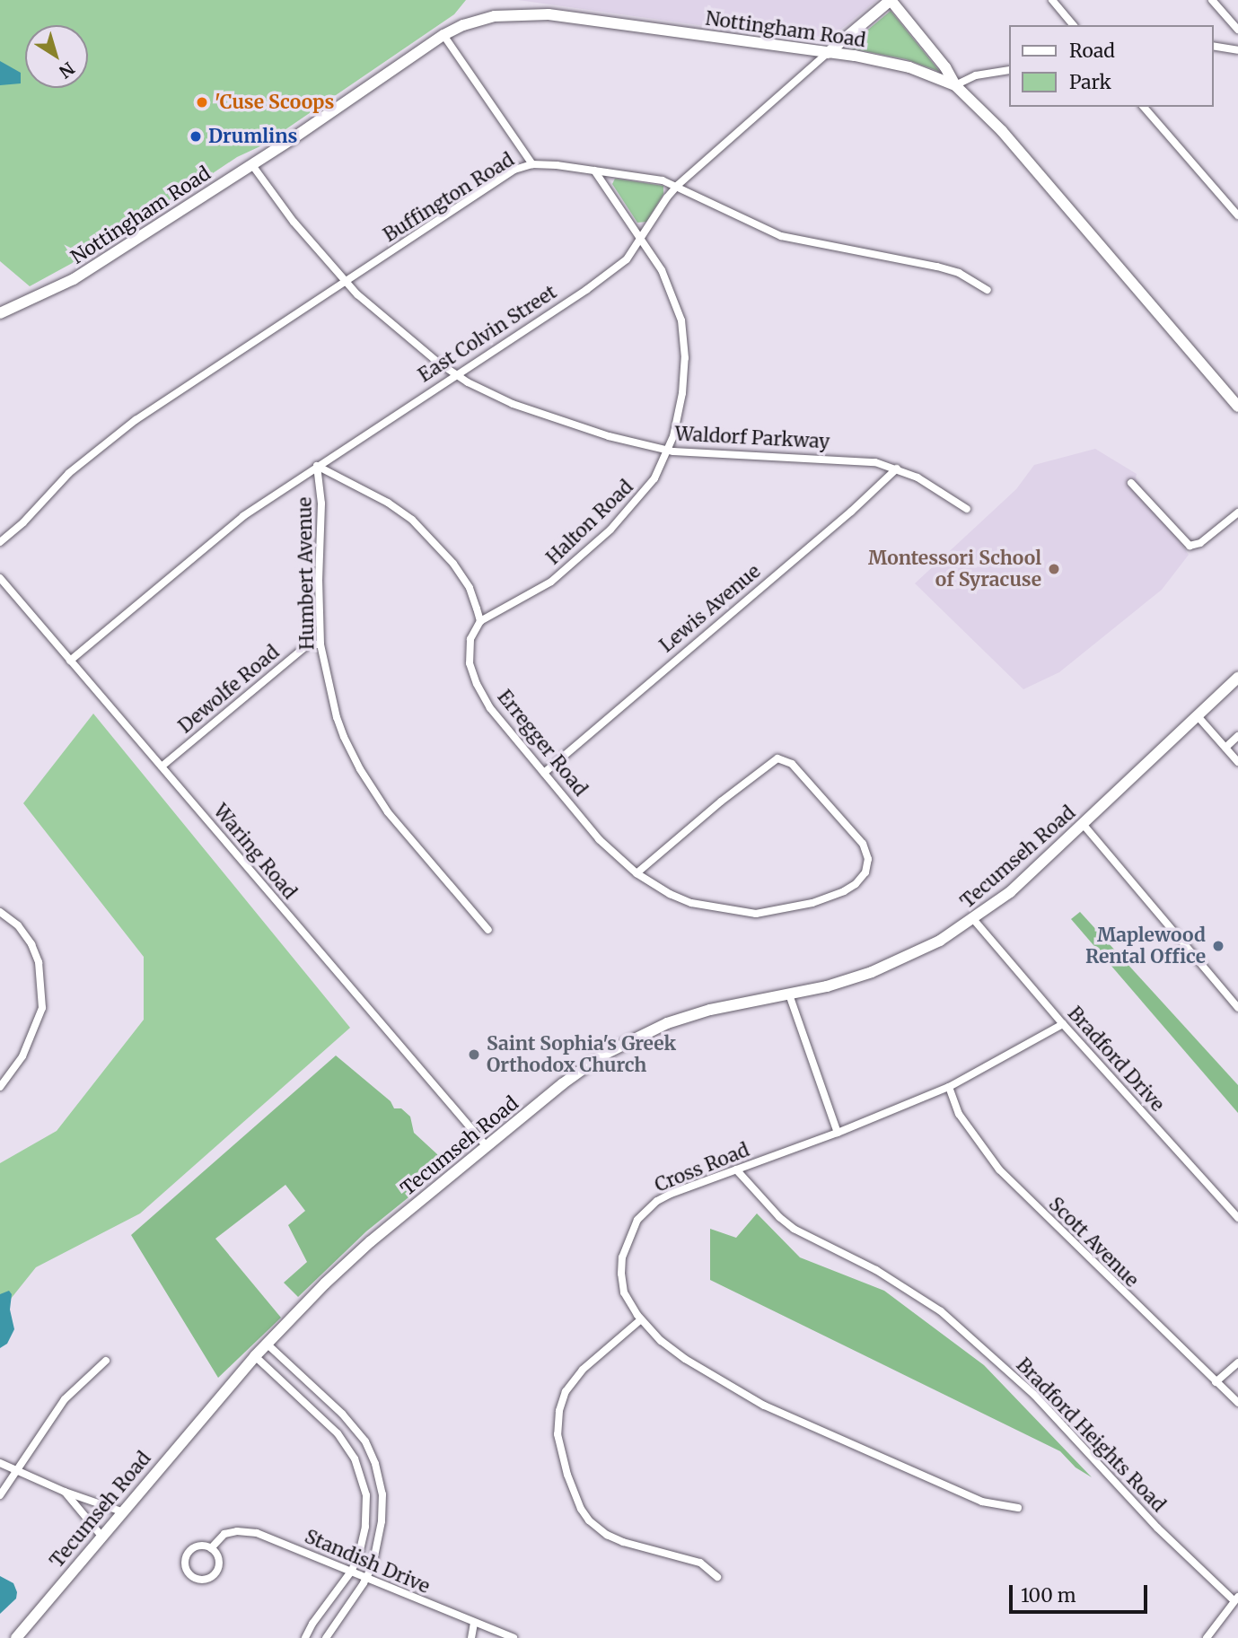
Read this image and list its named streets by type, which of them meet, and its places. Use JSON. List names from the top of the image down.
{
  "streets": {
    "street": [
      "Nottingham Road",
      "Buffington Road",
      "East Colvin Street",
      "Waldorf Parkway",
      "Halton Road",
      "Humbert Avenue",
      "Lewis Avenue",
      "Dewolfe Road",
      "Erregger Road",
      "Waring Road",
      "Tecumseh Road",
      "Bradford Drive",
      "Cross Road",
      "Scott Avenue",
      "Bradford Heights Road",
      "Standish Drive"
    ]
  },
  "crossings": [
    ["Nottingham Road", "East Colvin Street"],
    ["Nottingham Road", "Waldorf Parkway"],
    ["Buffington Road", "East Colvin Street"],
    ["Buffington Road", "Waldorf Parkway"],
    ["Buffington Road", "Halton Road"],
    ["East Colvin Street", "Waldorf Parkway"],
    ["East Colvin Street", "Halton Road"],
    ["East Colvin Street", "Humbert Avenue"],
    ["East Colvin Street", "Waring Road"],
    ["Waldorf Parkway", "Halton Road"],
    ["Waldorf Parkway", "Lewis Avenue"],
    ["Halton Road", "Erregger Road"],
    ["Humbert Avenue", "Dewolfe Road"],
    ["Lewis Avenue", "Erregger Road"],
    ["Dewolfe Road", "Waring Road"],
    ["Waring Road", "Tecumseh Road"],
    ["Tecumseh Road", "Bradford Drive"],
    ["Bradford Drive", "Cross Road"],
    ["Cross Road", "Scott Avenue"],
    ["Cross Road", "Bradford Heights Road"]
  ],
  "places": [
    "'Cuse Scoops",
    "Drumlins",
    "Montessori School of Syracuse",
    "Maplewood Rental Office",
    "Saint Sophia's Greek Orthodox Church"
  ],
  "legend": ["Road", "Park"],
  "scale_bar": "100 m",
  "north": "bottom right"
}
